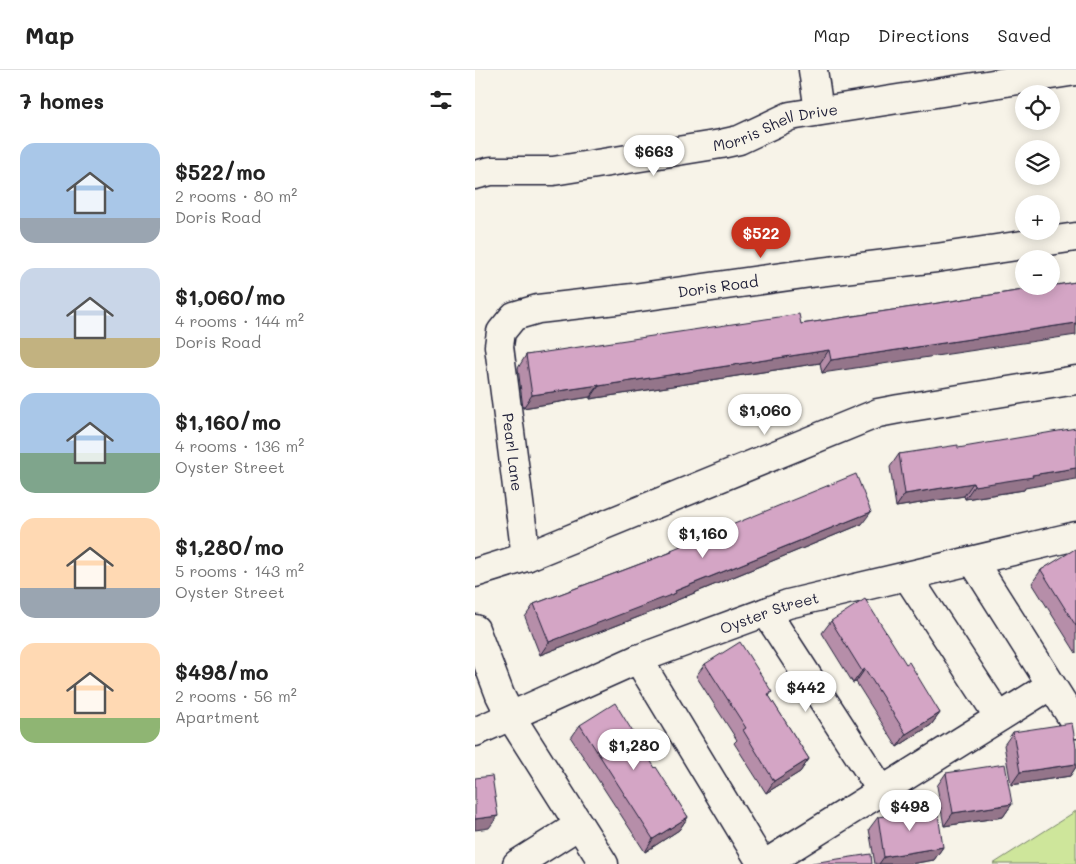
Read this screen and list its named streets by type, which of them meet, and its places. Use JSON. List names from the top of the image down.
{
  "streets": {
    "street": [
      "Morris Shell Drive",
      "Doris Road",
      "Pearl Lane",
      "Oyster Street"
    ]
  },
  "crossings": [
    ["Doris Road", "Pearl Lane"]
  ],
  "page": {
    "header": "Map",
    "nav": ["Map", "Directions", "Saved"],
    "heading": "7 homes",
    "map_buttons": ["+", "−"],
    "list": [
      {
        "name": "$522/mo",
        "note": "2 rooms · 80 m² · Doris Road"
      },
      {
        "name": "$1,060/mo",
        "note": "4 rooms · 144 m² · Doris Road"
      },
      {
        "name": "$1,160/mo",
        "note": "4 rooms · 136 m² · Oyster Street"
      },
      {
        "name": "$1,280/mo",
        "note": "5 rooms · 143 m² · Oyster Street"
      },
      {
        "name": "$498/mo",
        "note": "2 rooms · 56 m² · Apartment"
      }
    ],
    "price": [
      "$663",
      "$522",
      "$1,060",
      "$1,160",
      "$442",
      "$1,280",
      "$498"
    ]
  }
}
